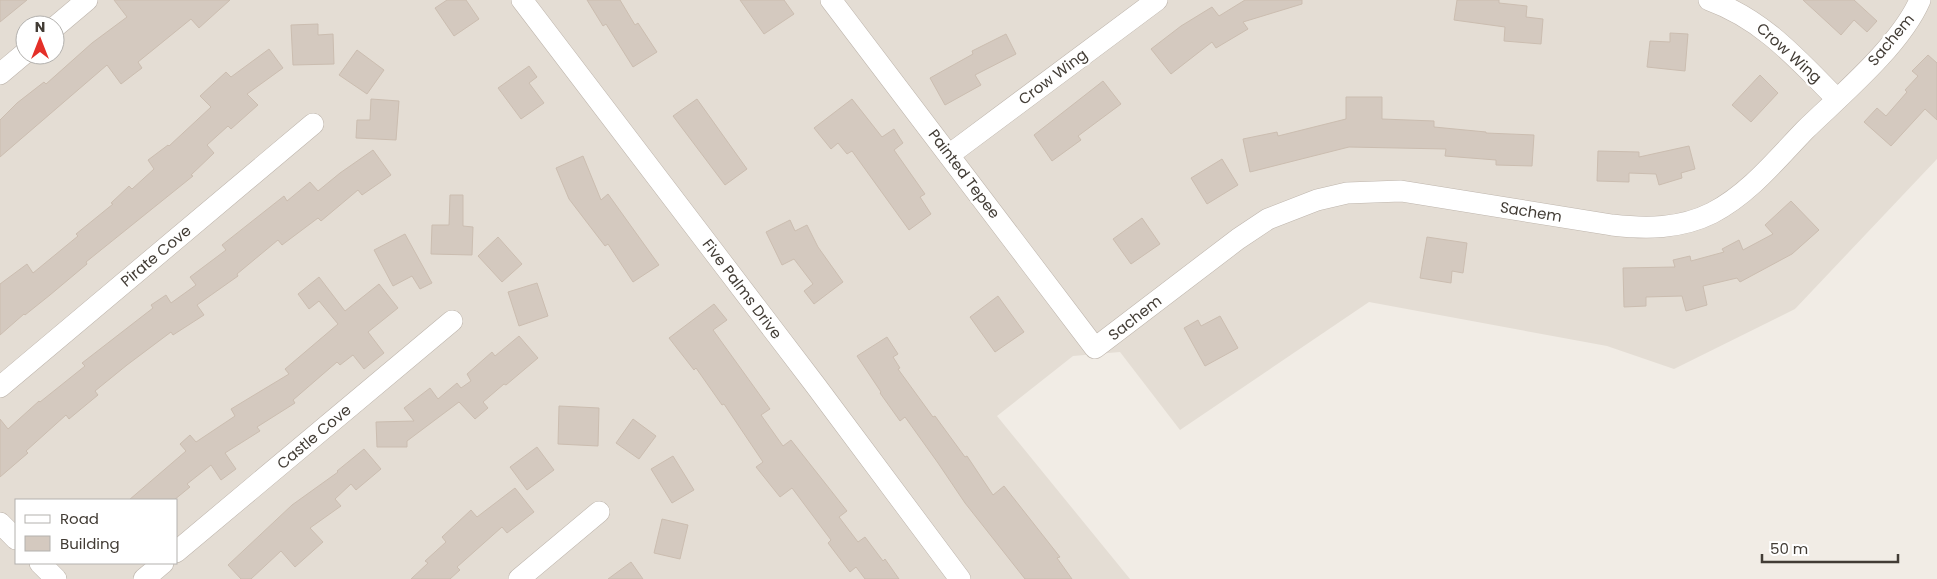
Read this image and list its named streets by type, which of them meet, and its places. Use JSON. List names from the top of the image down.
{
  "streets": {
    "street": [
      "Sachem",
      "Crow Wing",
      "Painted Tepee",
      "Pirate Cove",
      "Five Palms Drive",
      "Castle Cove"
    ]
  },
  "crossings": [
    ["Sachem", "Crow Wing"],
    ["Sachem", "Painted Tepee"],
    ["Crow Wing", "Painted Tepee"]
  ],
  "legend": ["Road", "Building"],
  "scale_bar": "50 m",
  "north": "top"
}
